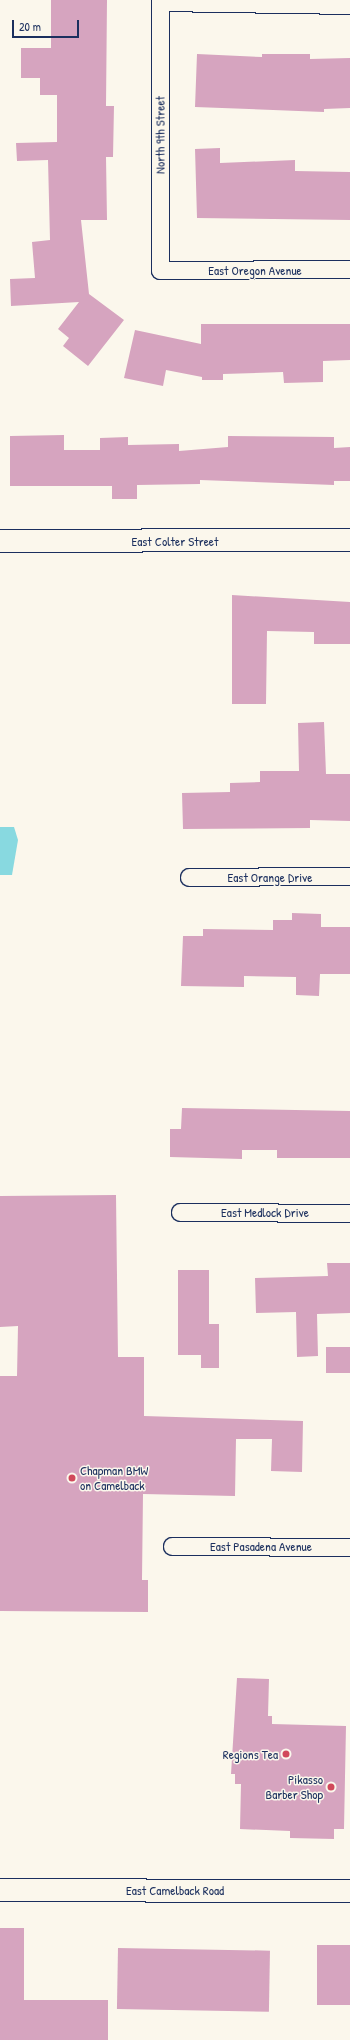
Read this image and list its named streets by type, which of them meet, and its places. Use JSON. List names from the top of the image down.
{
  "streets": {
    "street": [
      "North 9th Street",
      "East Oregon Avenue",
      "East Colter Street",
      "East Orange Drive",
      "East Medlock Drive",
      "East Pasadena Avenue",
      "East Camelback Road"
    ]
  },
  "crossings": [
    ["North 9th Street", "East Oregon Avenue"]
  ],
  "places": ["Chapman BMW on Camelback", "Regions Tea", "Pikasso Barber Shop"],
  "scale_bar": "20 m"
}
